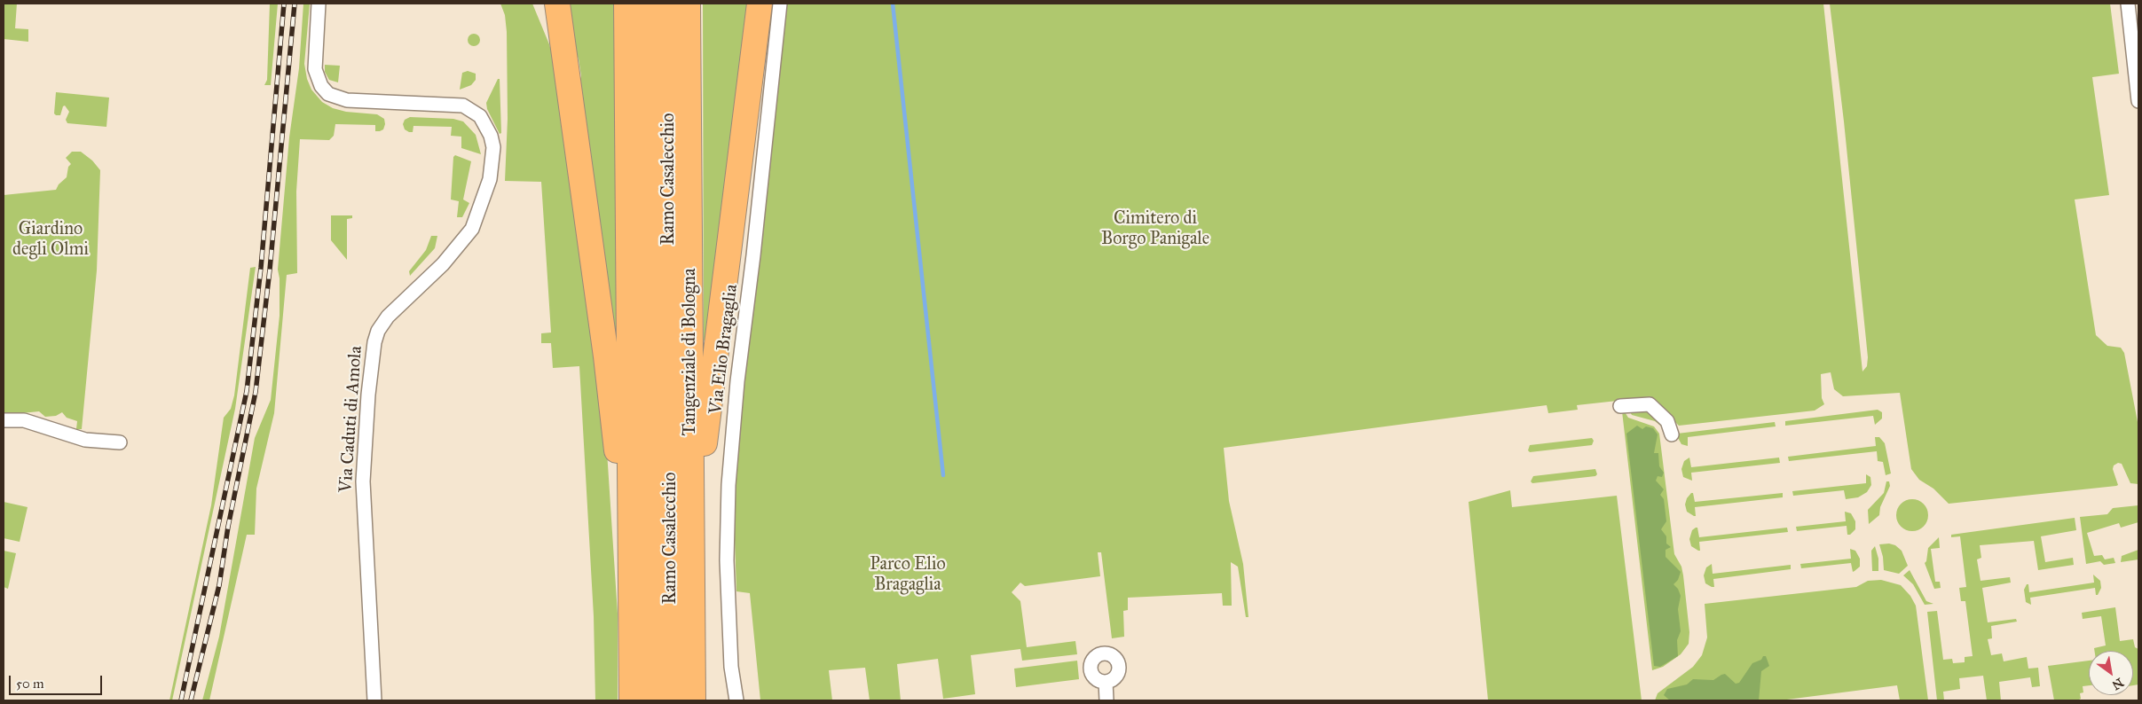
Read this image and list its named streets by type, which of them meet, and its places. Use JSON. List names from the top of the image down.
{
  "streets": {
    "highway": ["Ramo Casalecchio", "Tangenziale di Bologna"],
    "street": ["Via Elio Bragaglia", "Via Caduti di Amola"]
  },
  "parks": ["Cimitero di Borgo Panigale", "Giardino degli Olmi", "Parco Elio Bragaglia"],
  "scale_bar": "50 m",
  "north": "bottom right"
}
